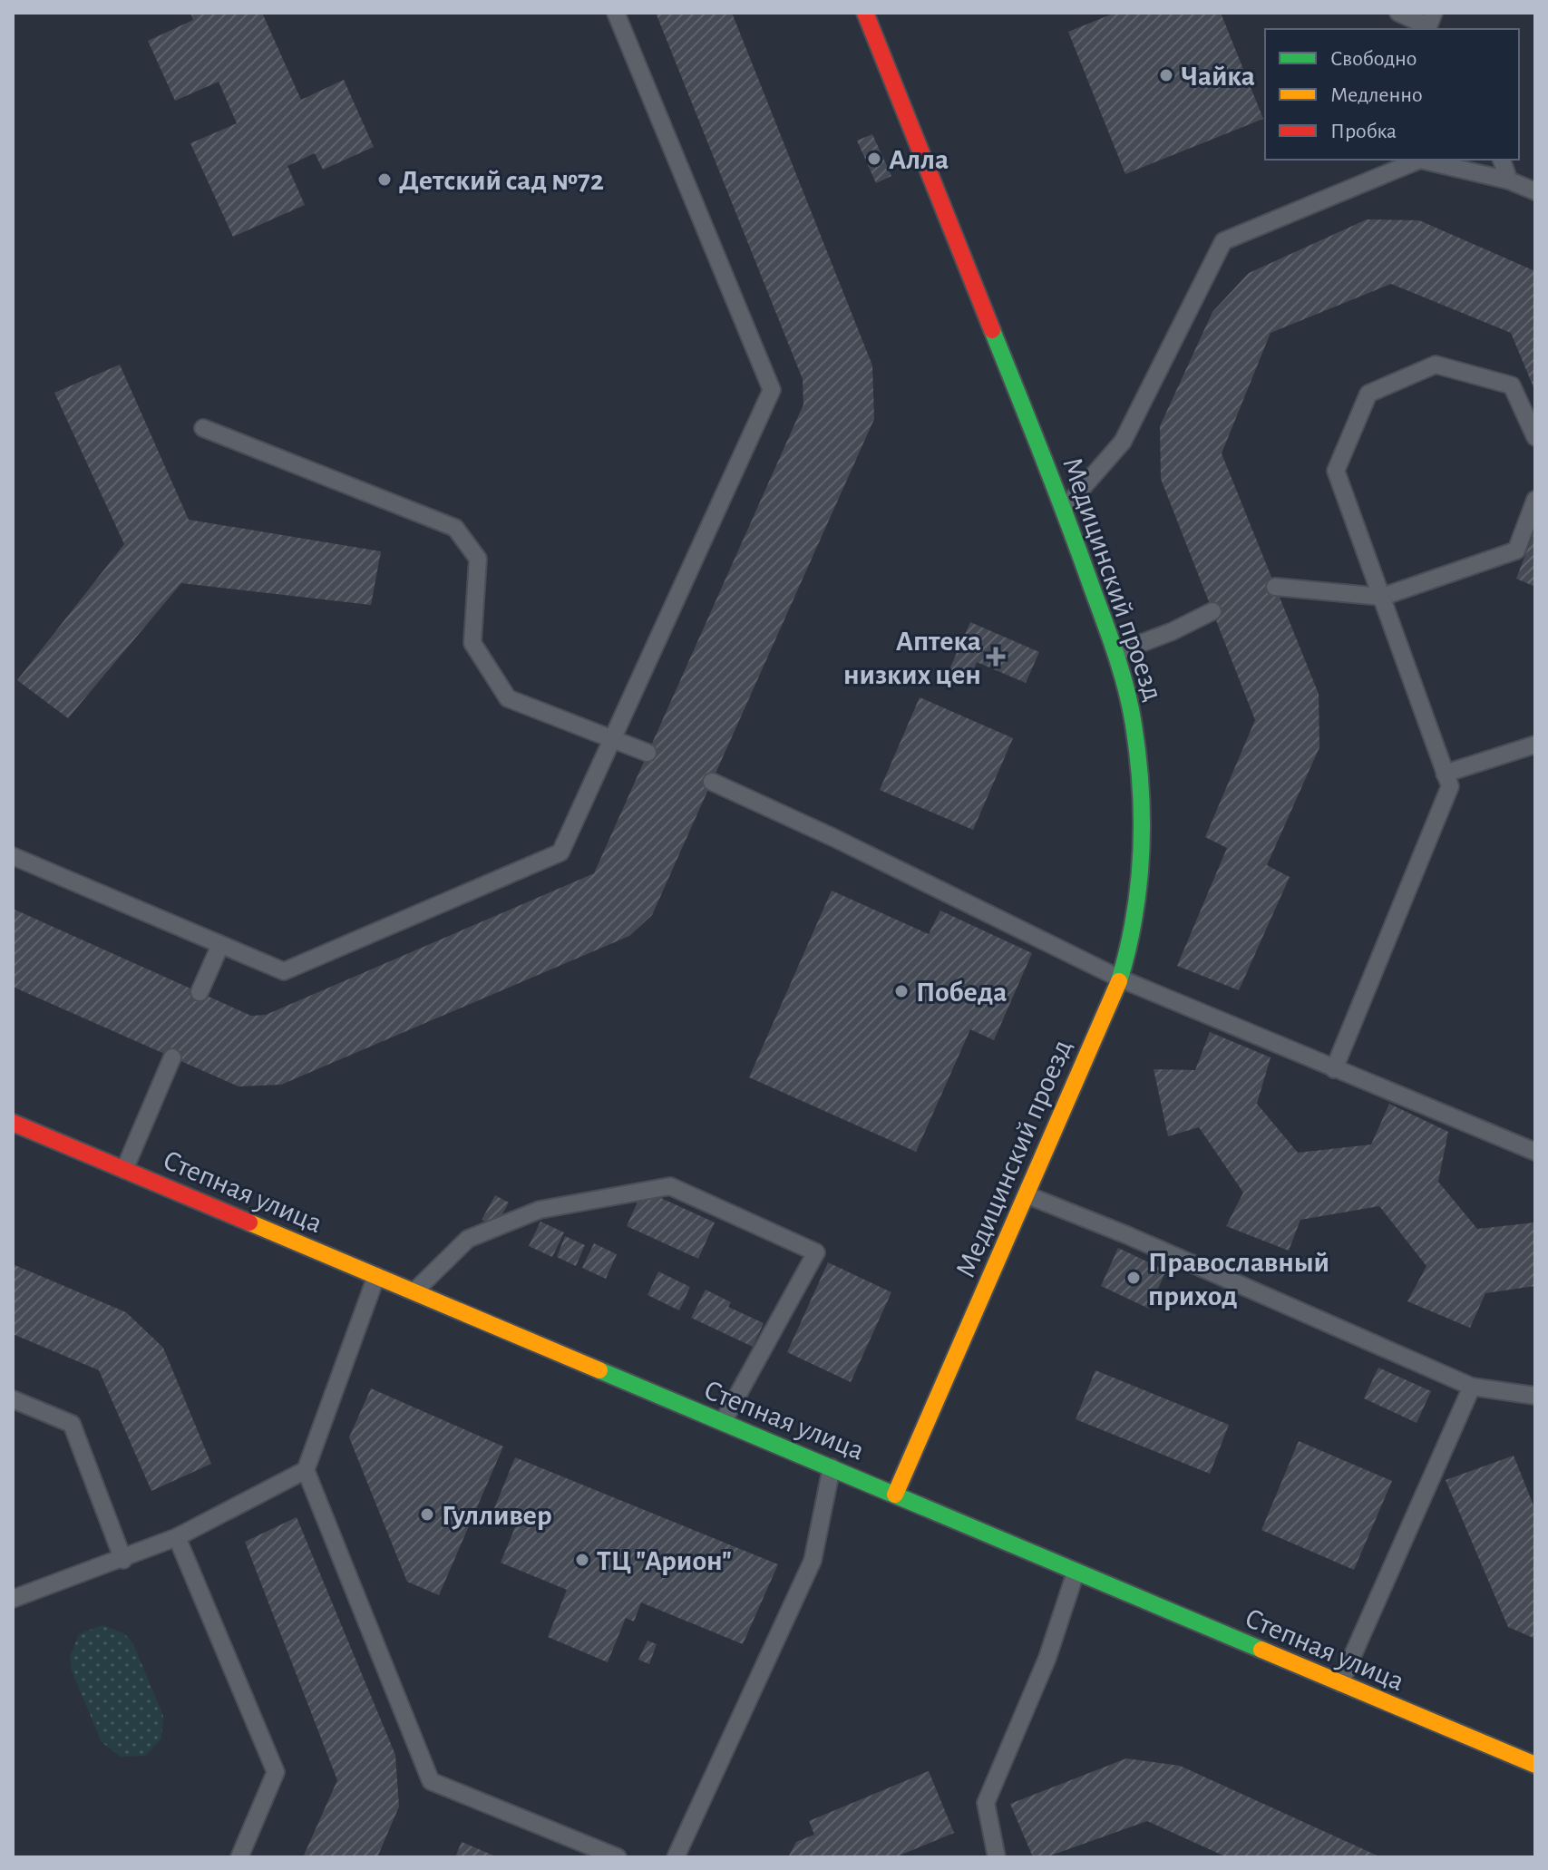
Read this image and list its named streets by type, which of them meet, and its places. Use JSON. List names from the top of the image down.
{
  "streets": {
    "street": ["Медицинский проезд", "Степная улица"]
  },
  "crossings": [
    ["Медицинский проезд", "Степная улица"]
  ],
  "places": {
    "other": [
      "Чайка",
      "Алла",
      "Детский сад №72",
      "Победа",
      "Православный приход",
      "Гулливер",
      "ТЦ \"Арион\""
    ],
    "health": ["Аптека низких цен"]
  },
  "legend": ["Свободно", "Медленно", "Пробка"]
}
